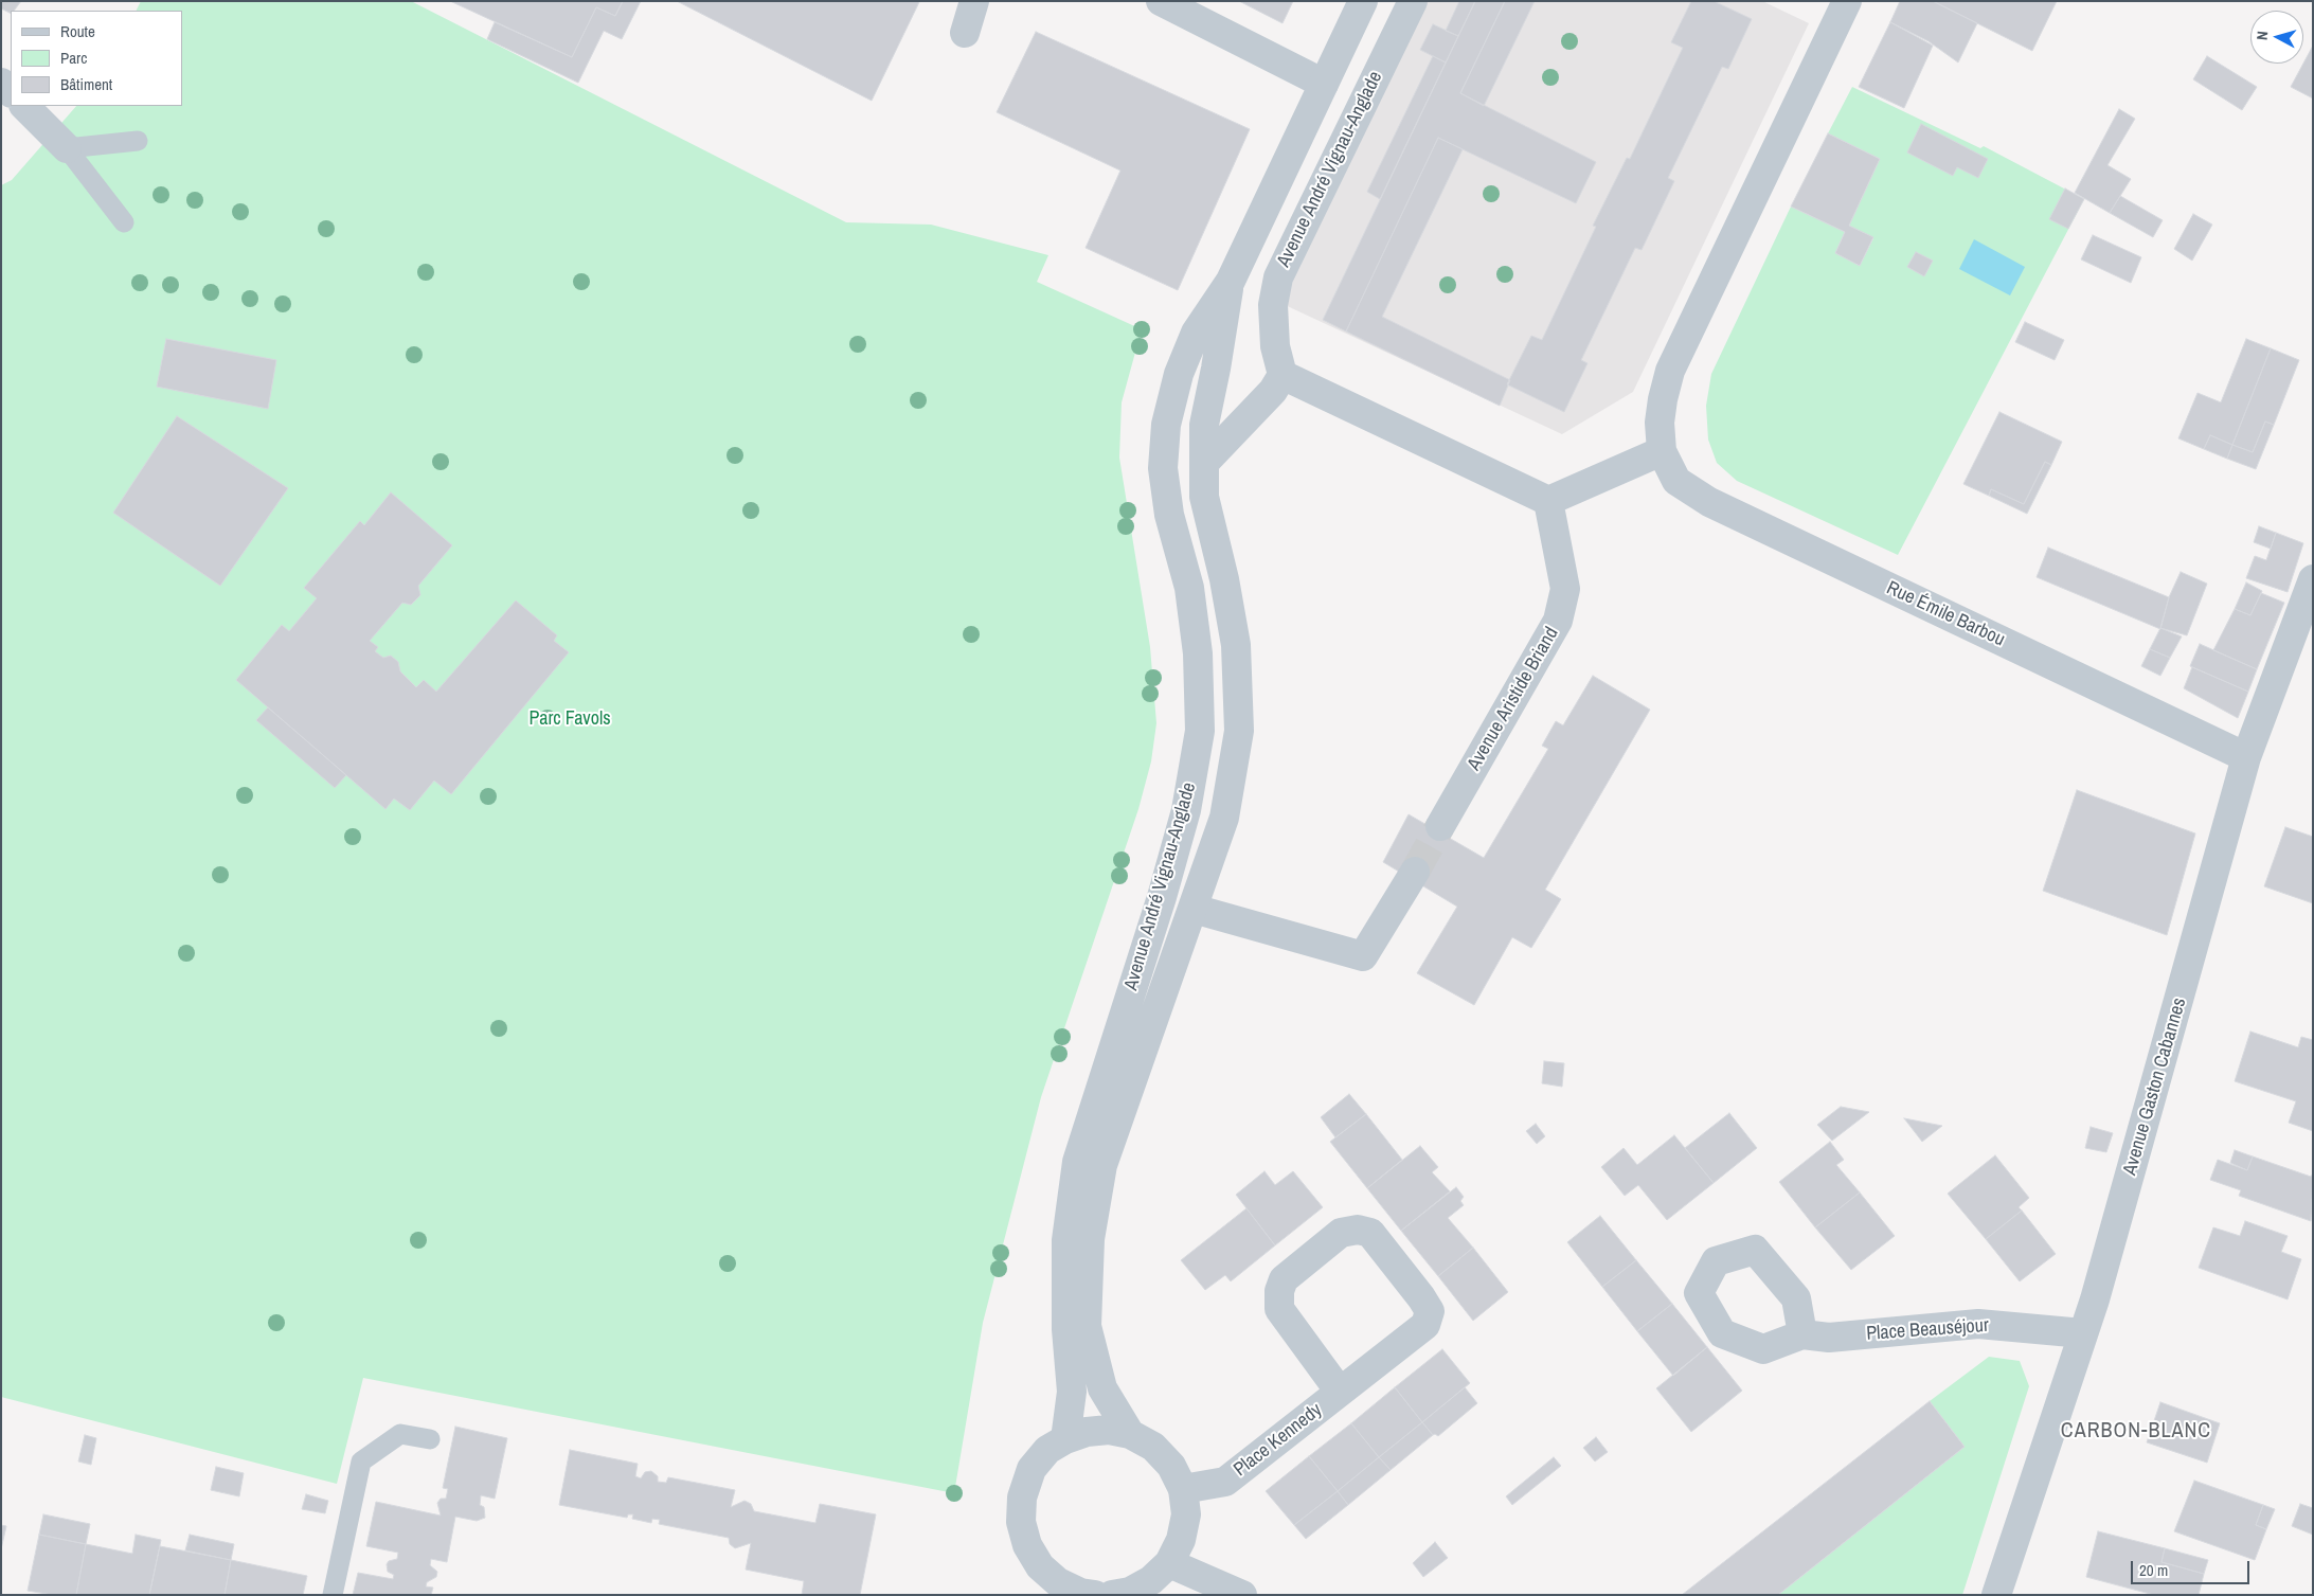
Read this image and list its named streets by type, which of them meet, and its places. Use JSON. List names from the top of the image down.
{
  "streets": {
    "street": [
      "Avenue André Vignau-Anglade",
      "Rue Émile Barbou",
      "Avenue Aristide Briand",
      "Avenue Gaston Cabannes",
      "Place Beauséjour",
      "Place Kennedy"
    ]
  },
  "crossings": [
    ["Rue Émile Barbou", "Avenue Gaston Cabannes"],
    ["Avenue Gaston Cabannes", "Place Beauséjour"]
  ],
  "districts": ["CARBON-BLANC"],
  "parks": ["Parc Favols"],
  "legend": ["Route", "Parc", "Bâtiment"],
  "scale_bar": "20 m",
  "north": "left"
}
